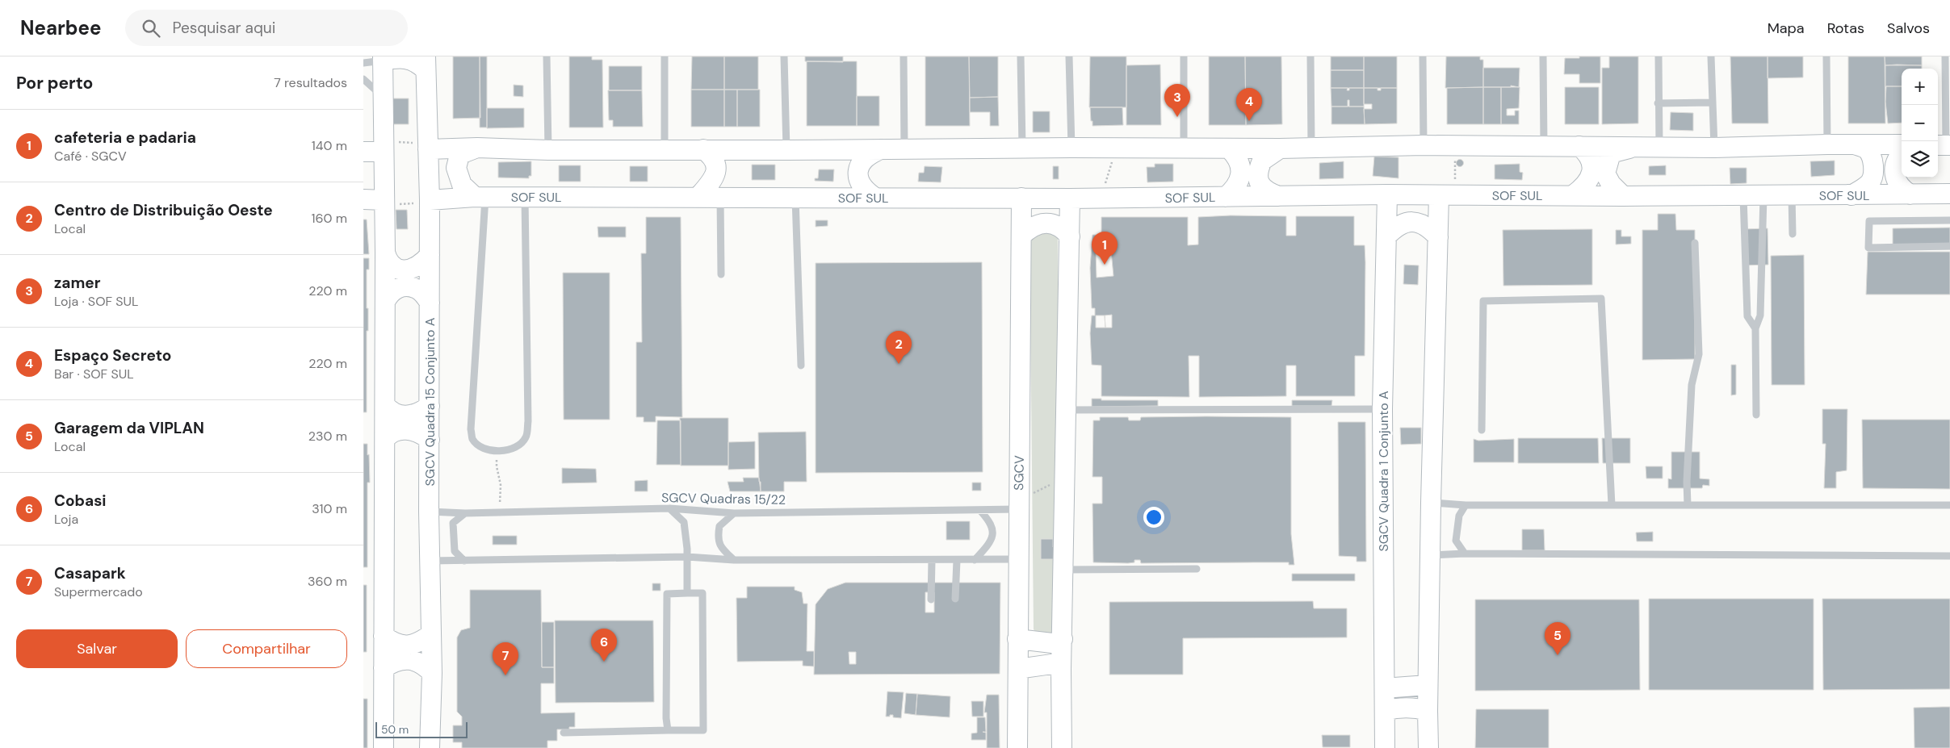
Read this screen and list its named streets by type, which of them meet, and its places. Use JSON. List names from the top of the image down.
{
  "streets": {
    "street": [
      "SOF SUL",
      "SGCV Quadra 15 Conjunto A",
      "SGCV Quadra 1 Conjunto A",
      "SGCV"
    ],
    "lane": ["SGCV Quadras 15/22"]
  },
  "crossings": [
    ["SOF SUL", "SGCV Quadra 15 Conjunto A"],
    ["SOF SUL", "SGCV Quadra 1 Conjunto A"],
    ["SOF SUL", "SGCV"],
    ["SGCV Quadra 15 Conjunto A", "SGCV Quadras 15/22"],
    ["SGCV", "SGCV Quadras 15/22"]
  ],
  "scale_bar": "50 m",
  "page": {
    "header": "Nearbee",
    "search": "Pesquisar aqui",
    "nav": ["Mapa", "Rotas", "Salvos"],
    "heading": ["Por perto", "7 resultados"],
    "map_buttons": ["+", "−"],
    "pins": [
      "3",
      "4",
      "1",
      "2",
      "5",
      "6",
      "7"
    ],
    "list": [
      {
        "mark": "1",
        "name": "cafeteria e padaria",
        "note": "Café · SGCV",
        "value": "140 m"
      },
      {
        "mark": "2",
        "name": "Centro de Distribuição Oeste",
        "note": "Local",
        "value": "160 m"
      },
      {
        "mark": "3",
        "name": "zamer",
        "note": "Loja · SOF SUL",
        "value": "220 m"
      },
      {
        "mark": "4",
        "name": "Espaço Secreto",
        "note": "Bar · SOF SUL",
        "value": "220 m"
      },
      {
        "mark": "5",
        "name": "Garagem da VIPLAN",
        "note": "Local",
        "value": "230 m"
      },
      {
        "mark": "6",
        "name": "Cobasi",
        "note": "Loja",
        "value": "310 m"
      },
      {
        "mark": "7",
        "name": "Casapark",
        "note": "Supermercado",
        "value": "360 m"
      }
    ],
    "buttons": ["Salvar", "Compartilhar"],
    "scale": "50 m"
  }
}
